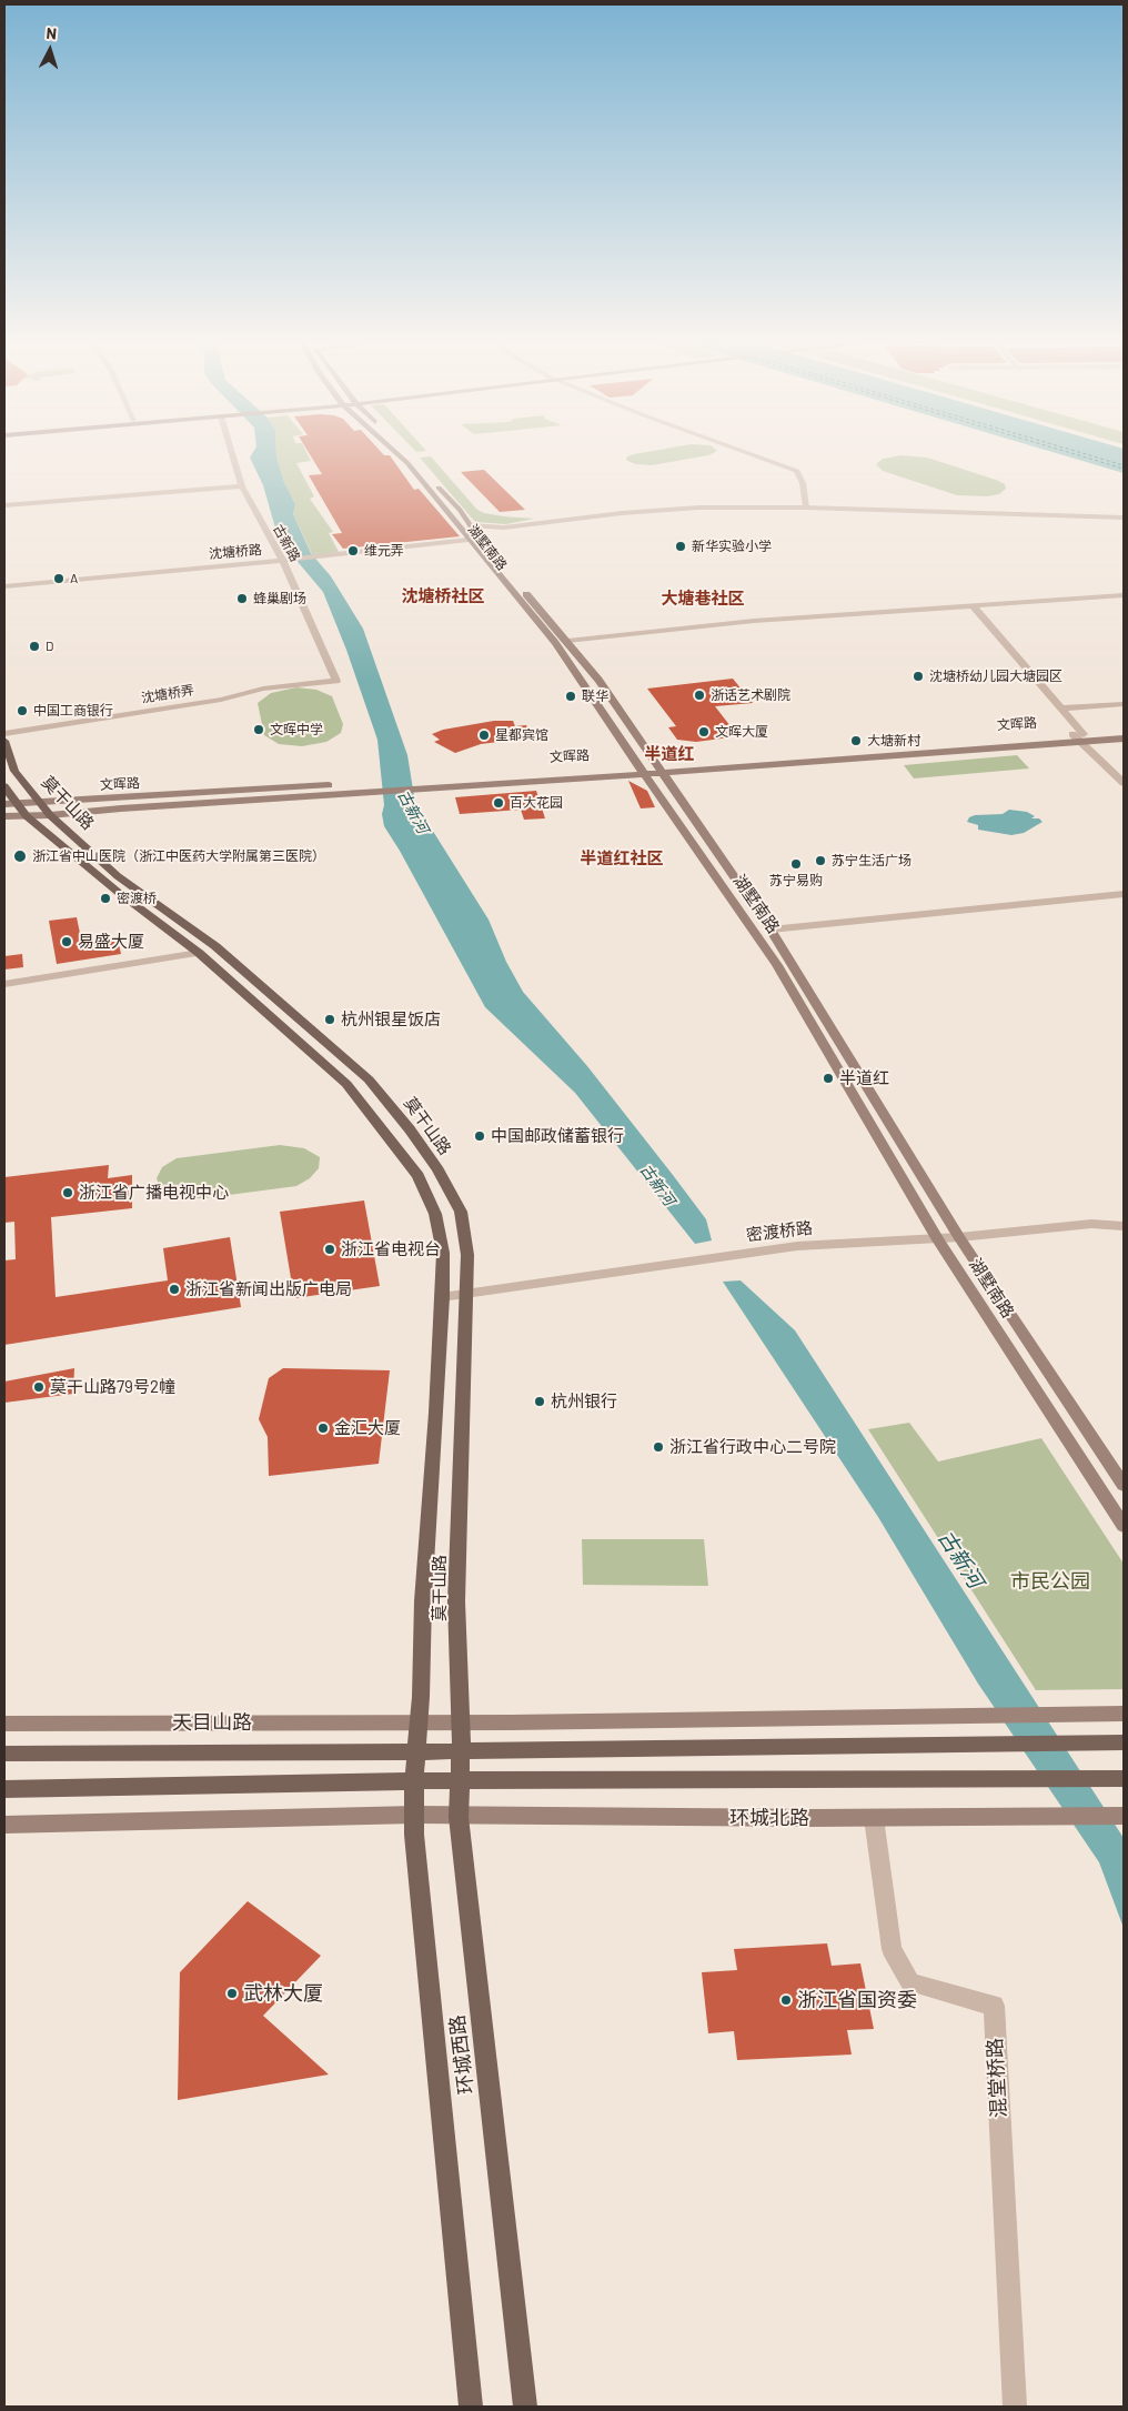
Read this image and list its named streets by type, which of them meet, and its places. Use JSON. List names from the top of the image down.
{
  "streets": {
    "main road": [
      "湖墅南路",
      "文晖路",
      "莫干山路",
      "天目山路",
      "环城北路",
      "环城西路"
    ],
    "street": [
      "古新路",
      "沈塘桥路",
      "沈塘桥弄",
      "密渡桥路",
      "混堂桥路"
    ]
  },
  "crossings": [
    ["古新路", "沈塘桥路"],
    ["古新路", "沈塘桥弄"],
    ["湖墅南路", "沈塘桥路"],
    ["湖墅南路", "文晖路"],
    ["湖墅南路", "密渡桥路"],
    ["文晖路", "莫干山路"],
    ["莫干山路", "密渡桥路"],
    ["莫干山路", "环城西路"],
    ["天目山路", "环城西路"],
    ["环城北路", "环城西路"],
    ["环城北路", "混堂桥路"]
  ],
  "districts": [
    "沈塘桥社区",
    "大塘巷社区",
    "半道红",
    "半道红社区"
  ],
  "water": ["古新河"],
  "parks": ["市民公园"],
  "places": [
    "新华实验小学",
    "维元弄",
    "A",
    "蜂巢剧场",
    "D",
    "沈塘桥幼儿园大塘园区",
    "浙话艺术剧院",
    "联华",
    "中国工商银行",
    "文晖中学",
    "文晖大厦",
    "星都宾馆",
    "大塘新村",
    "百大花园",
    "浙江省中山医院（浙江中医药大学附属第三医院）",
    "苏宁生活广场",
    "苏宁易购",
    "密渡桥",
    "易盛大厦",
    "杭州银星饭店",
    "半道红",
    "中国邮政储蓄银行",
    "浙江省广播电视中心",
    "浙江省电视台",
    "浙江省新闻出版广电局",
    "莫干山路79号2幢",
    "杭州银行",
    "金汇大厦",
    "浙江省行政中心二号院",
    "武林大厦",
    "浙江省国资委"
  ],
  "north": "top"
}
